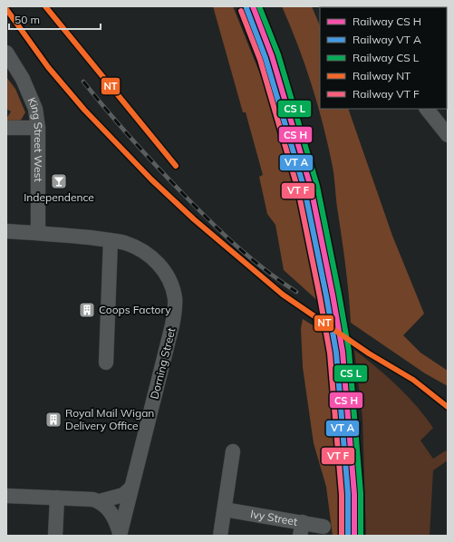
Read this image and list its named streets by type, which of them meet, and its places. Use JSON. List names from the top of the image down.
{
  "streets": {
    "street": ["King Street West", "Dorning Street", "Ivy Street"]
  },
  "crossings": [
    ["King Street West", "Dorning Street"]
  ],
  "places": {
    "bar": ["Independence"],
    "building": ["Coops Factory", "Royal Mail Wigan Delivery Office"]
  },
  "lines": ["rail line NT"],
  "legend": [
    "Railway CS H",
    "Railway VT A",
    "Railway CS L",
    "Railway NT",
    "Railway VT F"
  ],
  "scale_bar": "50 m"
}
